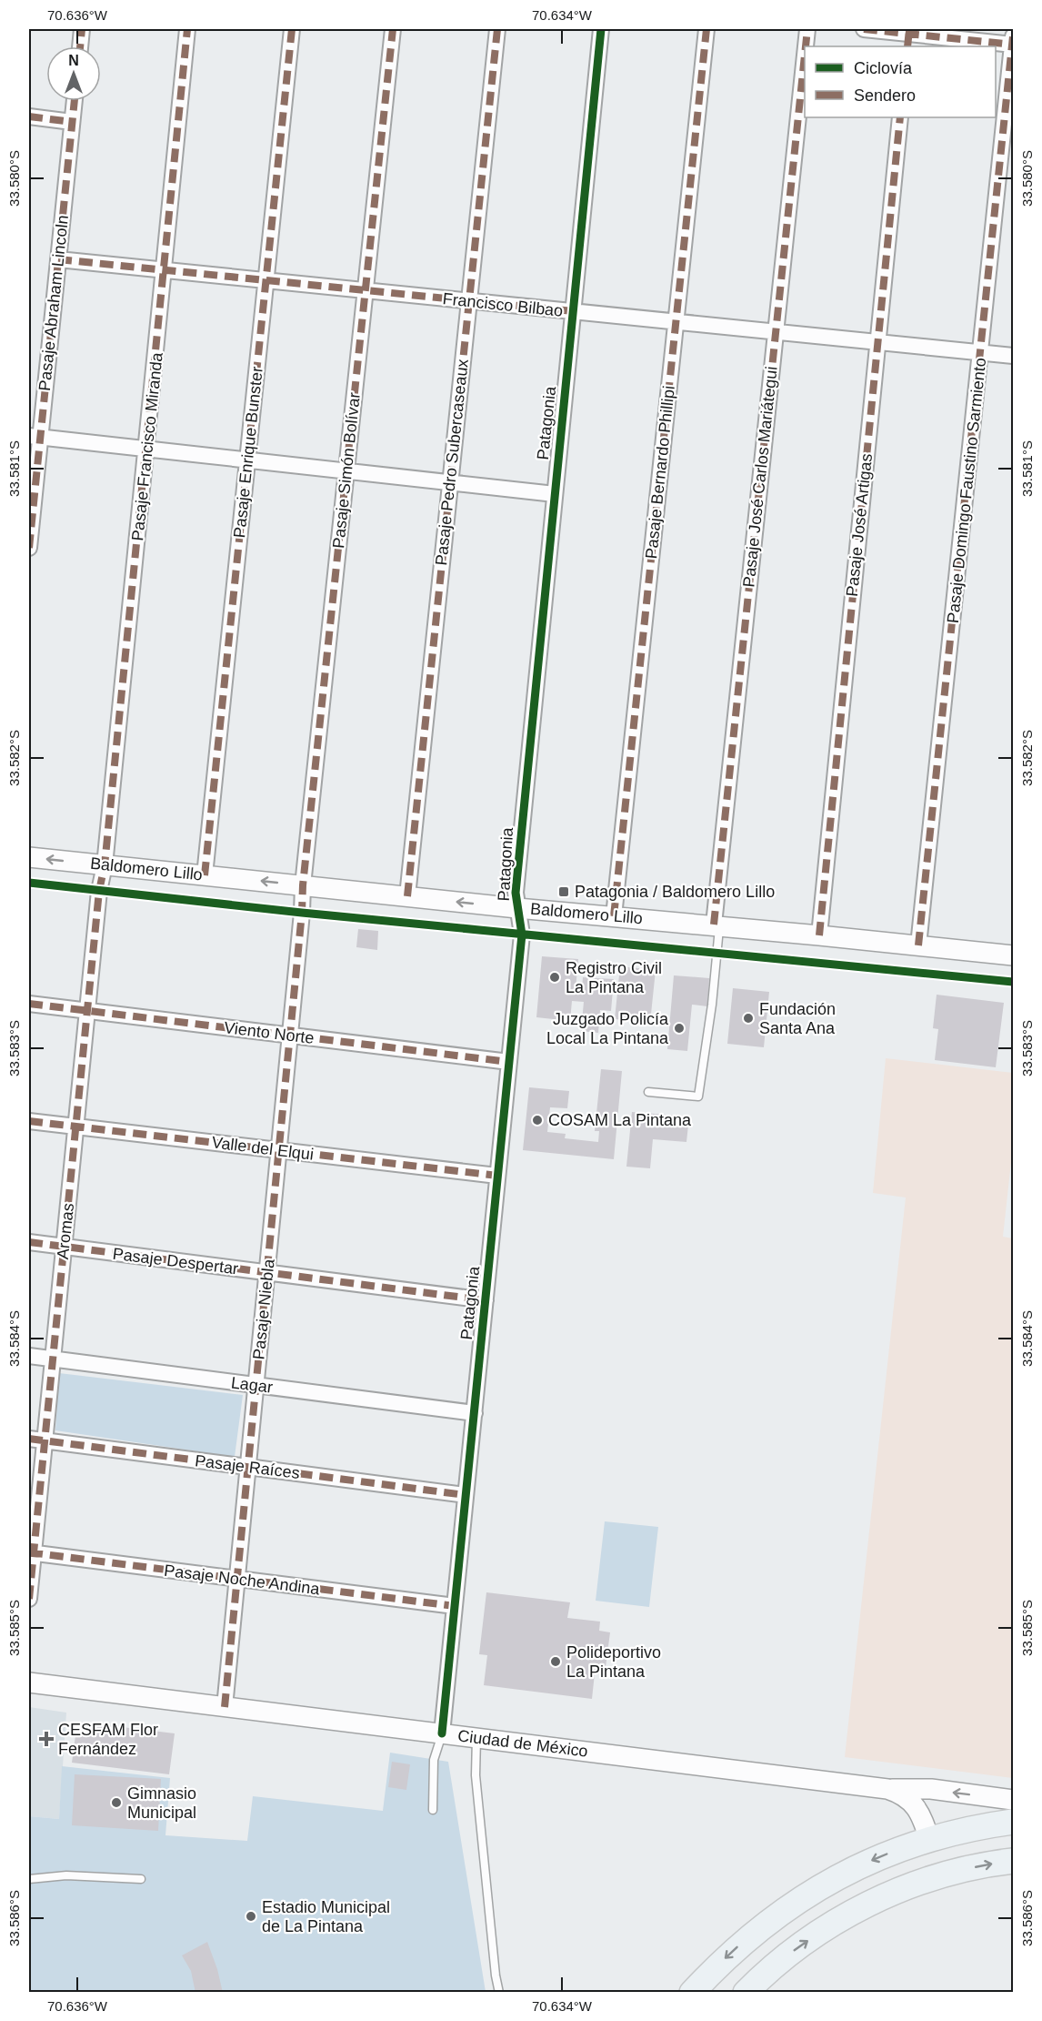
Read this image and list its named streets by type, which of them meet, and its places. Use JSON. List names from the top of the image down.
{
  "streets": {
    "street": [
      "Pasaje Abraham Lincoln",
      "Francisco Bilbao",
      "Patagonia",
      "Pasaje Francisco Miranda",
      "Pasaje Enrique Bunster",
      "Pasaje Pedro Subercaseaux",
      "Pasaje Simón Bolívar",
      "Pasaje Bernardo Phillipi",
      "Pasaje José Carlos Mariátegui",
      "Pasaje Domingo Faustino Sarmiento",
      "Pasaje José Artigas",
      "Baldomero Lillo",
      "Viento Norte",
      "Valle del Elqui",
      "Aromas",
      "Pasaje Despertar",
      "Pasaje Niebla",
      "Lagar",
      "Pasaje Raíces",
      "Pasaje Noche Andina",
      "Ciudad de México"
    ]
  },
  "crossings": [
    ["Pasaje Abraham Lincoln", "Francisco Bilbao"],
    ["Francisco Bilbao", "Patagonia"],
    ["Francisco Bilbao", "Pasaje Francisco Miranda"],
    ["Francisco Bilbao", "Pasaje Enrique Bunster"],
    ["Francisco Bilbao", "Pasaje Pedro Subercaseaux"],
    ["Francisco Bilbao", "Pasaje Simón Bolívar"],
    ["Francisco Bilbao", "Pasaje Bernardo Phillipi"],
    ["Francisco Bilbao", "Pasaje José Carlos Mariátegui"],
    ["Francisco Bilbao", "Pasaje Domingo Faustino Sarmiento"],
    ["Francisco Bilbao", "Pasaje José Artigas"],
    ["Patagonia", "Baldomero Lillo"],
    ["Patagonia", "Viento Norte"],
    ["Patagonia", "Valle del Elqui"],
    ["Patagonia", "Pasaje Despertar"],
    ["Patagonia", "Lagar"],
    ["Patagonia", "Pasaje Raíces"],
    ["Patagonia", "Pasaje Noche Andina"],
    ["Patagonia", "Ciudad de México"],
    ["Pasaje Francisco Miranda", "Baldomero Lillo"],
    ["Pasaje Francisco Miranda", "Aromas"],
    ["Pasaje Enrique Bunster", "Baldomero Lillo"],
    ["Pasaje Pedro Subercaseaux", "Baldomero Lillo"],
    ["Pasaje Simón Bolívar", "Baldomero Lillo"],
    ["Pasaje Simón Bolívar", "Pasaje Niebla"],
    ["Pasaje Bernardo Phillipi", "Baldomero Lillo"],
    ["Pasaje José Carlos Mariátegui", "Baldomero Lillo"],
    ["Pasaje Domingo Faustino Sarmiento", "Baldomero Lillo"],
    ["Pasaje José Artigas", "Baldomero Lillo"],
    ["Baldomero Lillo", "Aromas"],
    ["Viento Norte", "Aromas"],
    ["Viento Norte", "Pasaje Niebla"],
    ["Valle del Elqui", "Aromas"],
    ["Valle del Elqui", "Pasaje Niebla"],
    ["Aromas", "Pasaje Despertar"],
    ["Aromas", "Lagar"],
    ["Aromas", "Pasaje Raíces"],
    ["Aromas", "Pasaje Noche Andina"],
    ["Pasaje Despertar", "Pasaje Niebla"],
    ["Pasaje Niebla", "Lagar"],
    ["Pasaje Niebla", "Pasaje Raíces"],
    ["Pasaje Niebla", "Pasaje Noche Andina"],
    ["Pasaje Niebla", "Ciudad de México"]
  ],
  "places": {
    "transit": ["Patagonia / Baldomero Lillo"],
    "other": [
      "Registro Civil La Pintana",
      "Fundación Santa Ana",
      "Juzgado Policía Local La Pintana",
      "COSAM La Pintana",
      "Polideportivo La Pintana",
      "Gimnasio Municipal",
      "Estadio Municipal de La Pintana"
    ],
    "health": ["CESFAM Flor Fernández"]
  },
  "legend": ["Ciclovía", "Sendero"],
  "north": "top",
  "coordinates": [
    "70.636°W",
    "70.634°W",
    "33.580°S",
    "33.581°S",
    "33.582°S",
    "33.583°S",
    "33.584°S",
    "33.585°S",
    "33.586°S"
  ]
}
